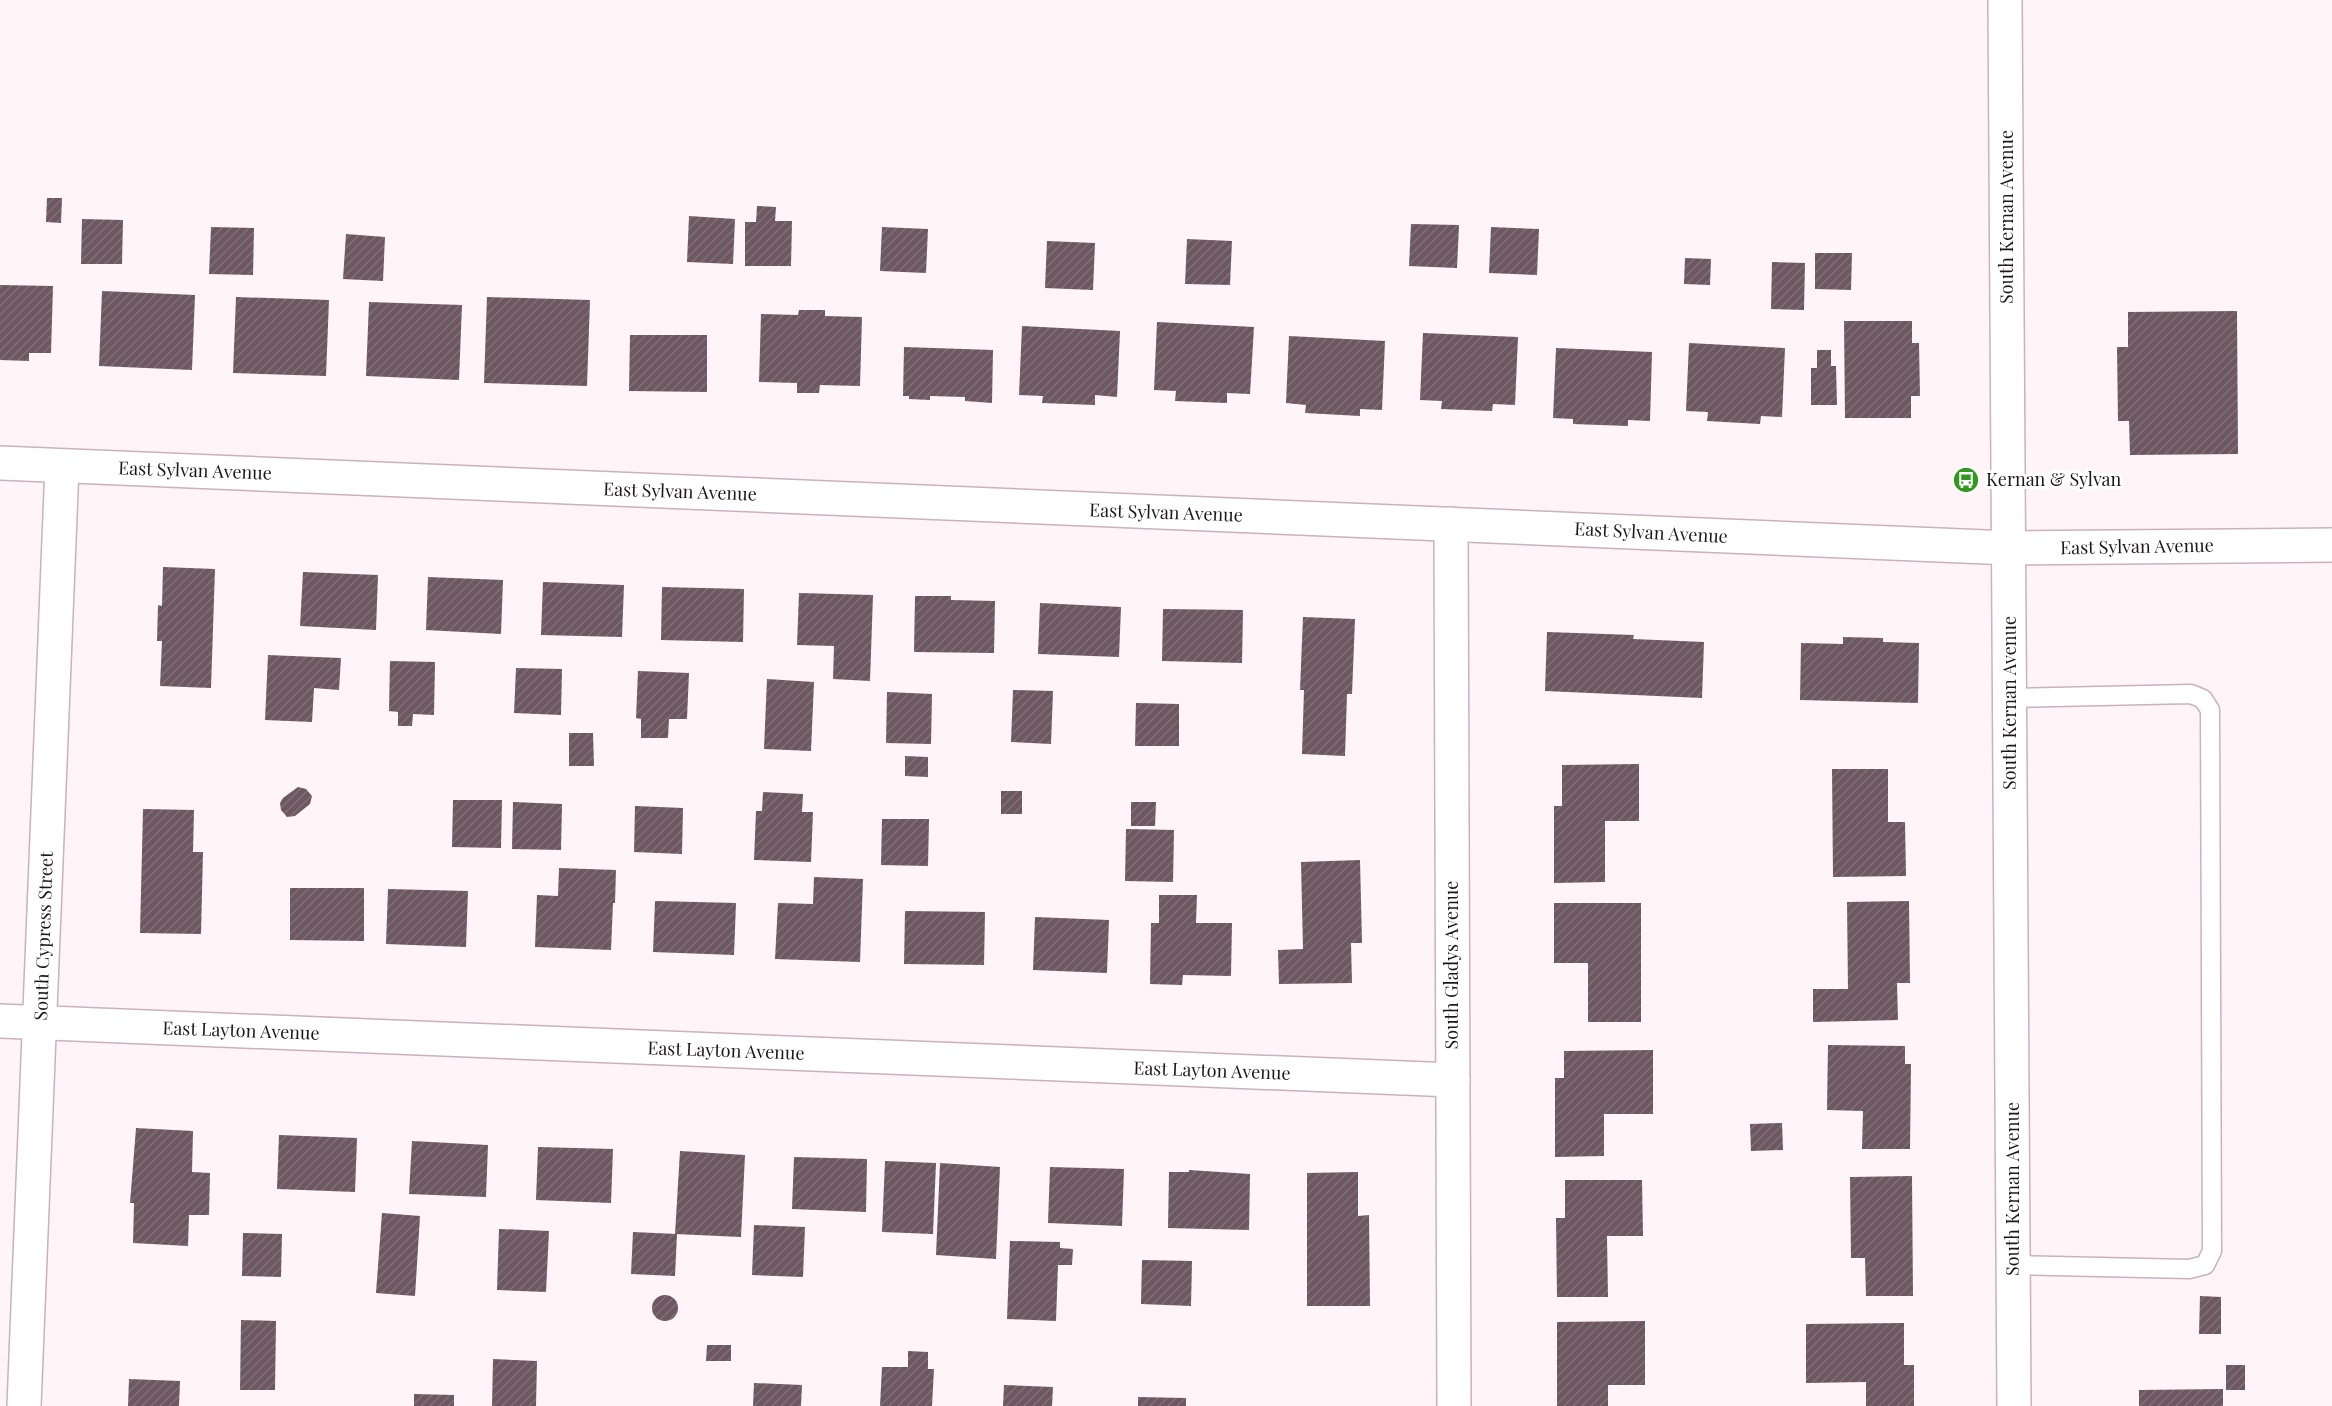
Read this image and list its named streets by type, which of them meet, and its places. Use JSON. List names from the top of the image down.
{
  "streets": {
    "street": [
      "South Kernan Avenue",
      "East Sylvan Avenue",
      "South Cypress Street",
      "South Gladys Avenue",
      "East Layton Avenue"
    ]
  },
  "crossings": [
    ["South Kernan Avenue", "East Sylvan Avenue"],
    ["East Sylvan Avenue", "South Cypress Street"],
    ["East Sylvan Avenue", "South Gladys Avenue"],
    ["South Cypress Street", "East Layton Avenue"],
    ["South Gladys Avenue", "East Layton Avenue"]
  ],
  "places": {
    "bus stop": ["Kernan & Sylvan"]
  }
}
